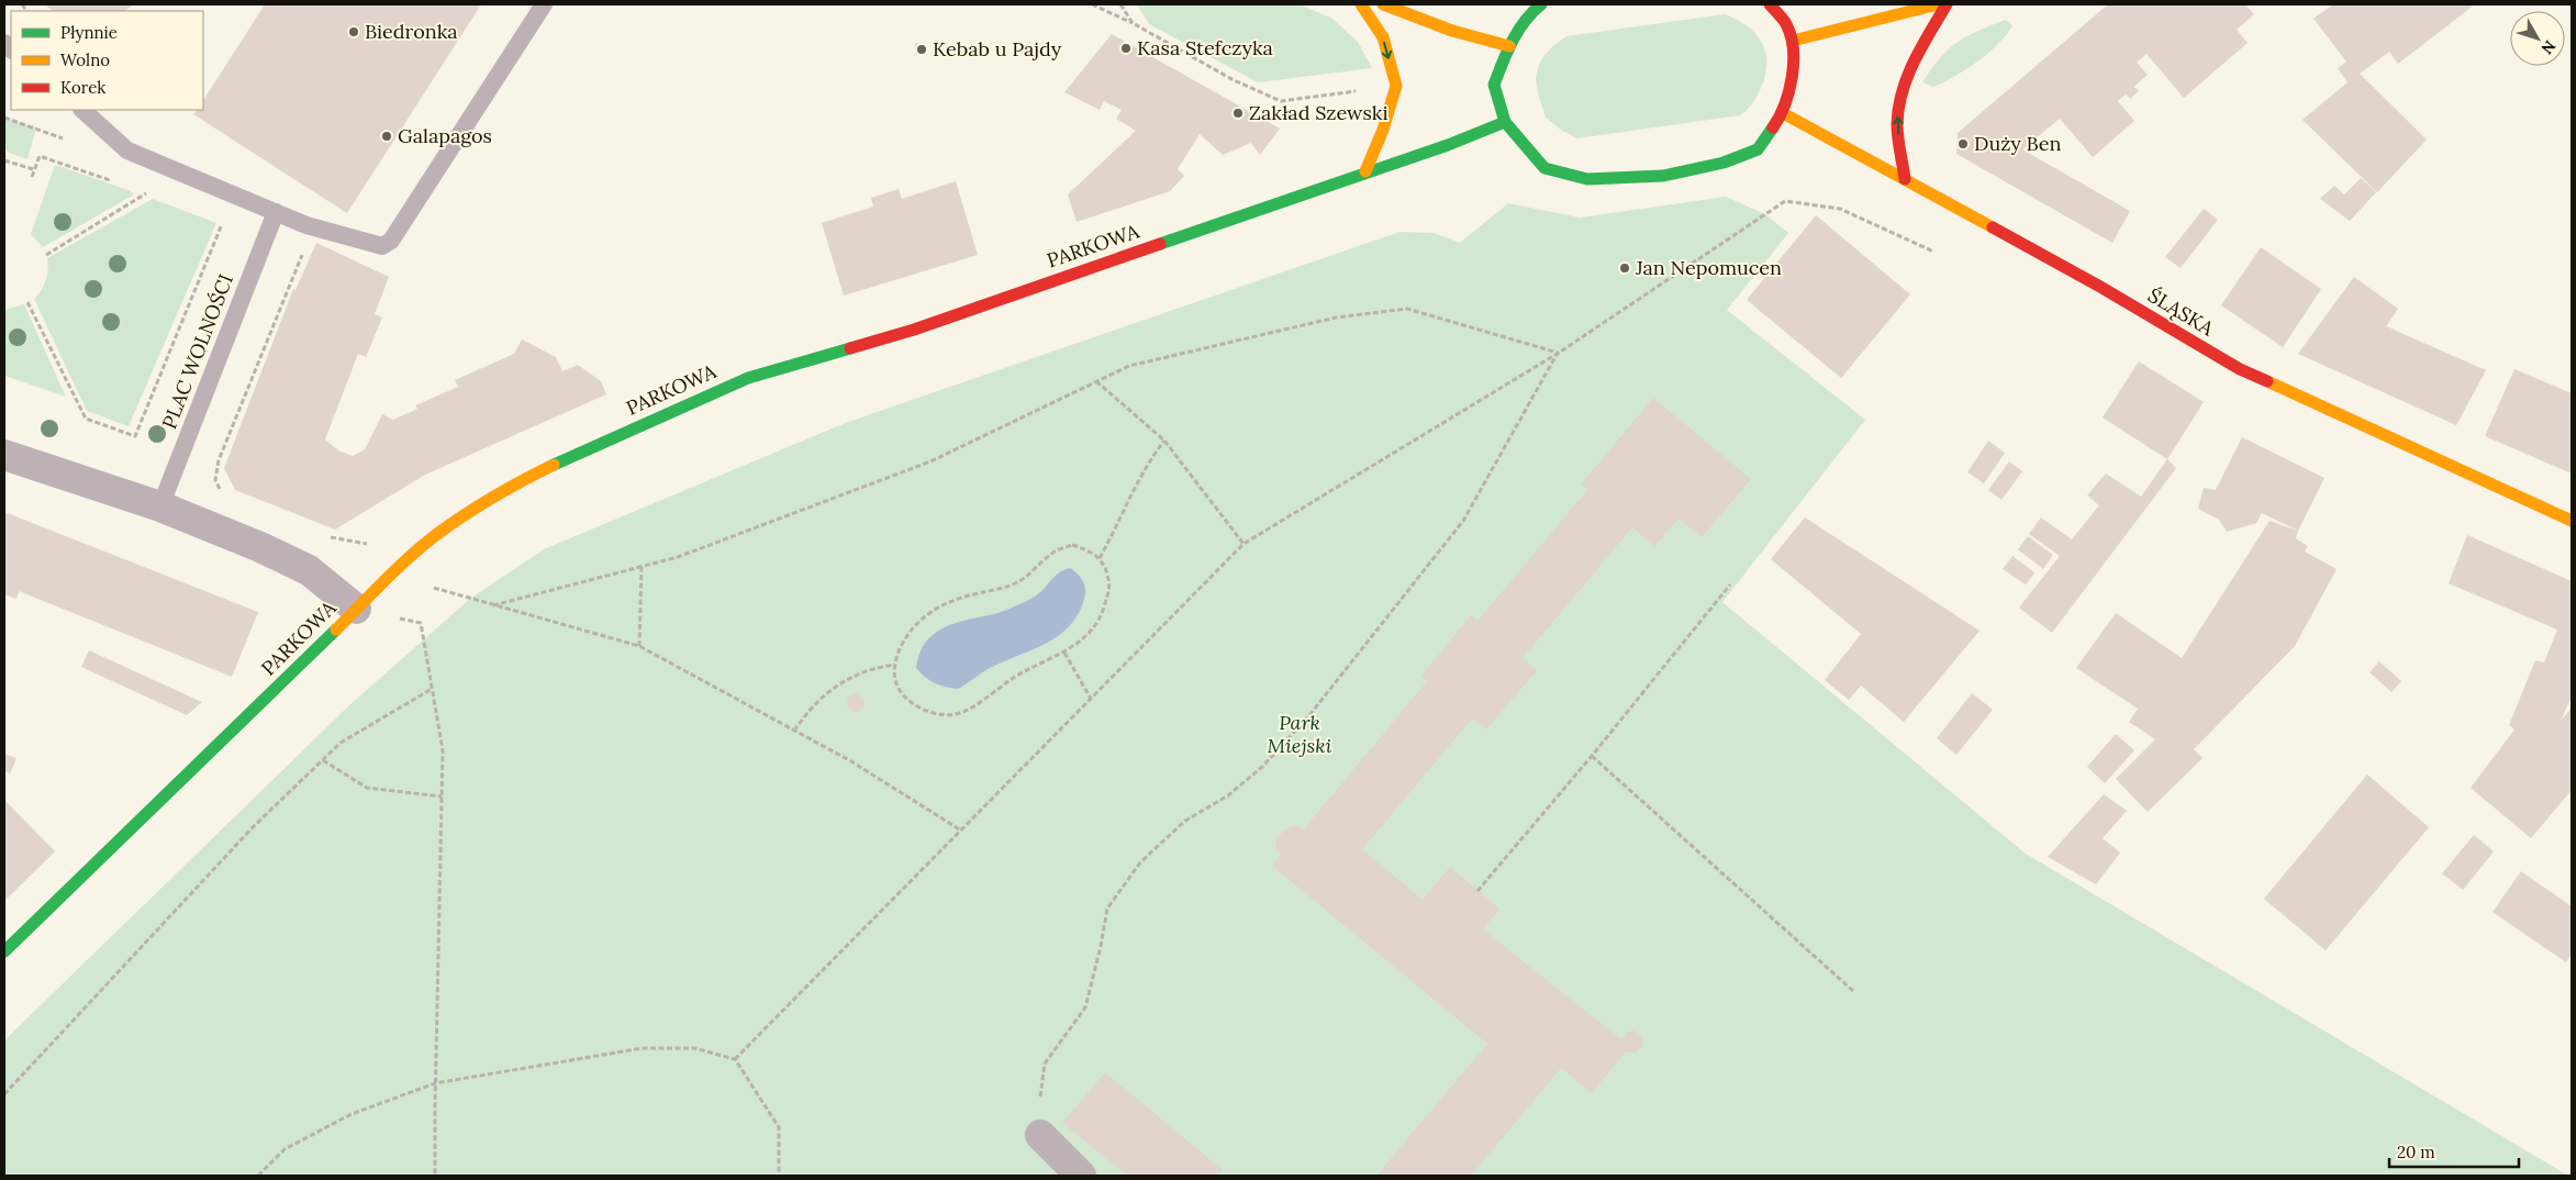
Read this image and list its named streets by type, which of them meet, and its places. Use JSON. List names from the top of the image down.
{
  "streets": {
    "street": ["PARKOWA", "ŚLĄSKA"],
    "lane": ["PLAC WOLNOŚCI"]
  },
  "parks": ["Park Miejski"],
  "places": [
    "Biedronka",
    "Kasa Stefczyka",
    "Kebab u Pajdy",
    "Zakład Szewski",
    "Galapagos",
    "Duży Ben",
    "Jan Nepomucen"
  ],
  "legend": ["Płynnie", "Wolno", "Korek"],
  "scale_bar": "20 m",
  "north": "bottom right"
}
